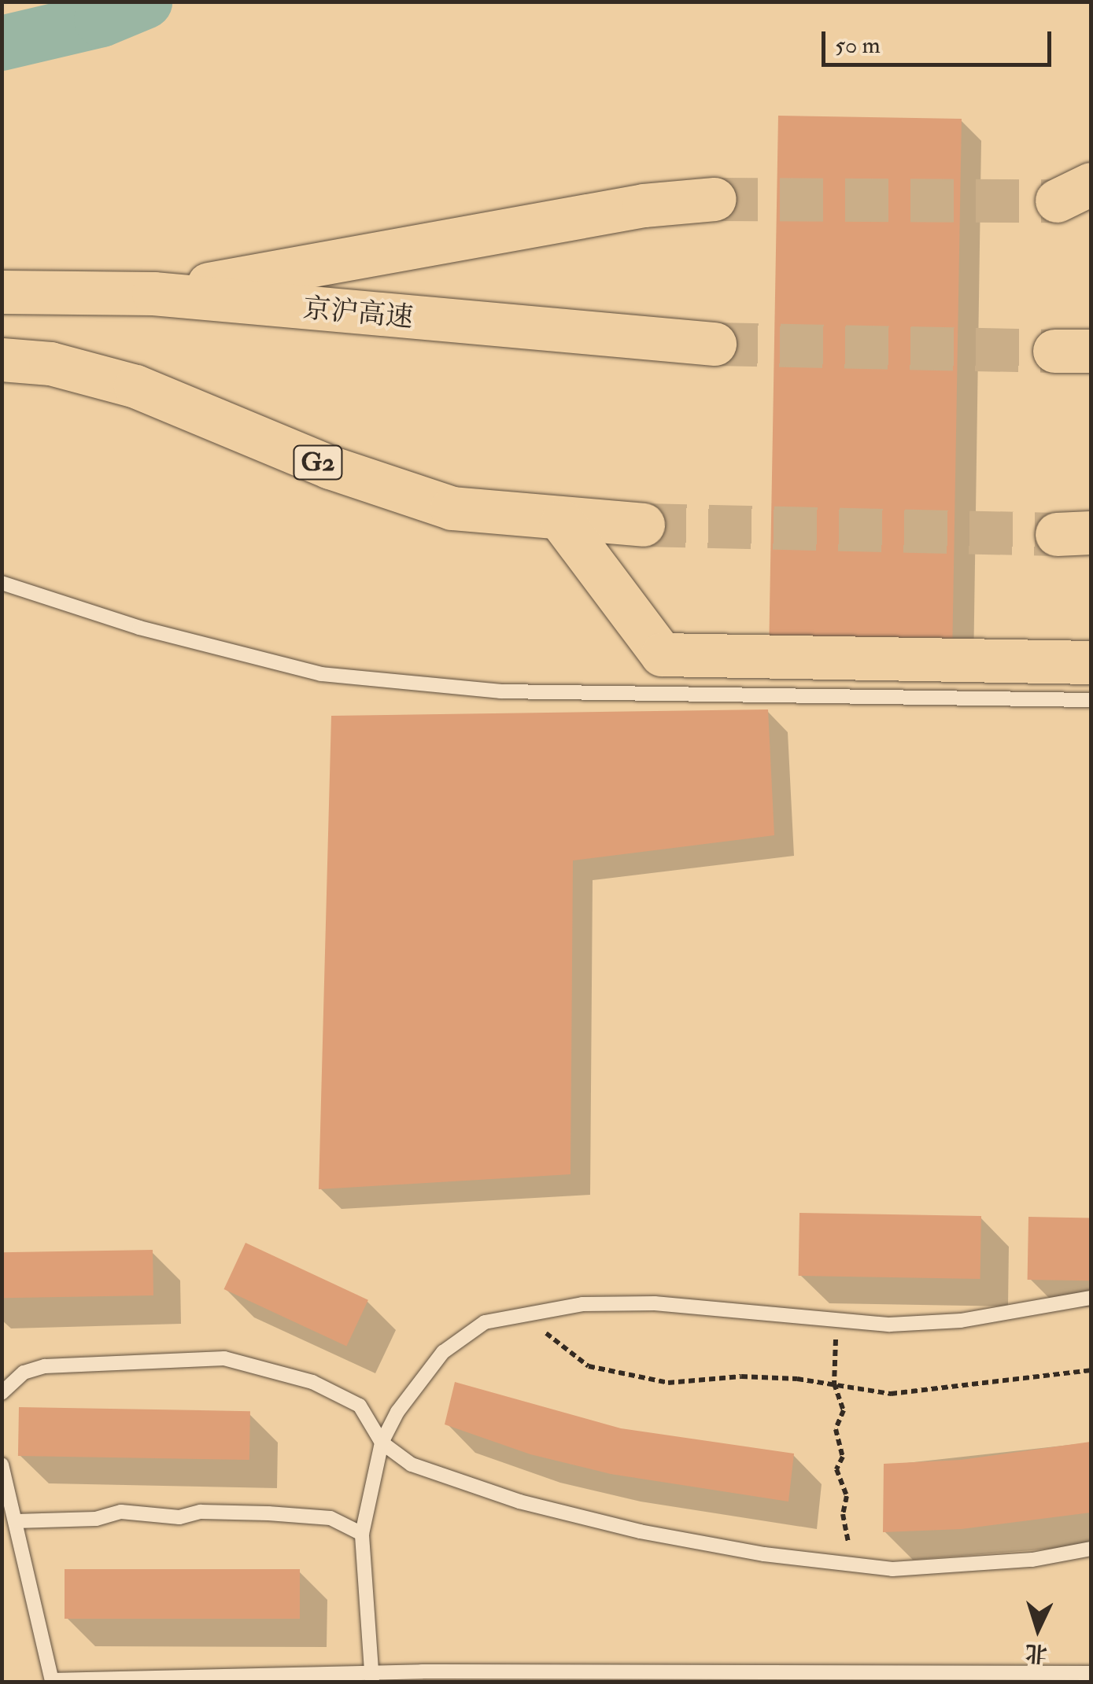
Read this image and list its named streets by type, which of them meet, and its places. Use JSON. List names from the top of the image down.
{
  "streets": {
    "highway": ["京沪高速", "G2"]
  },
  "scale_bar": "50 m",
  "north": "bottom"
}
